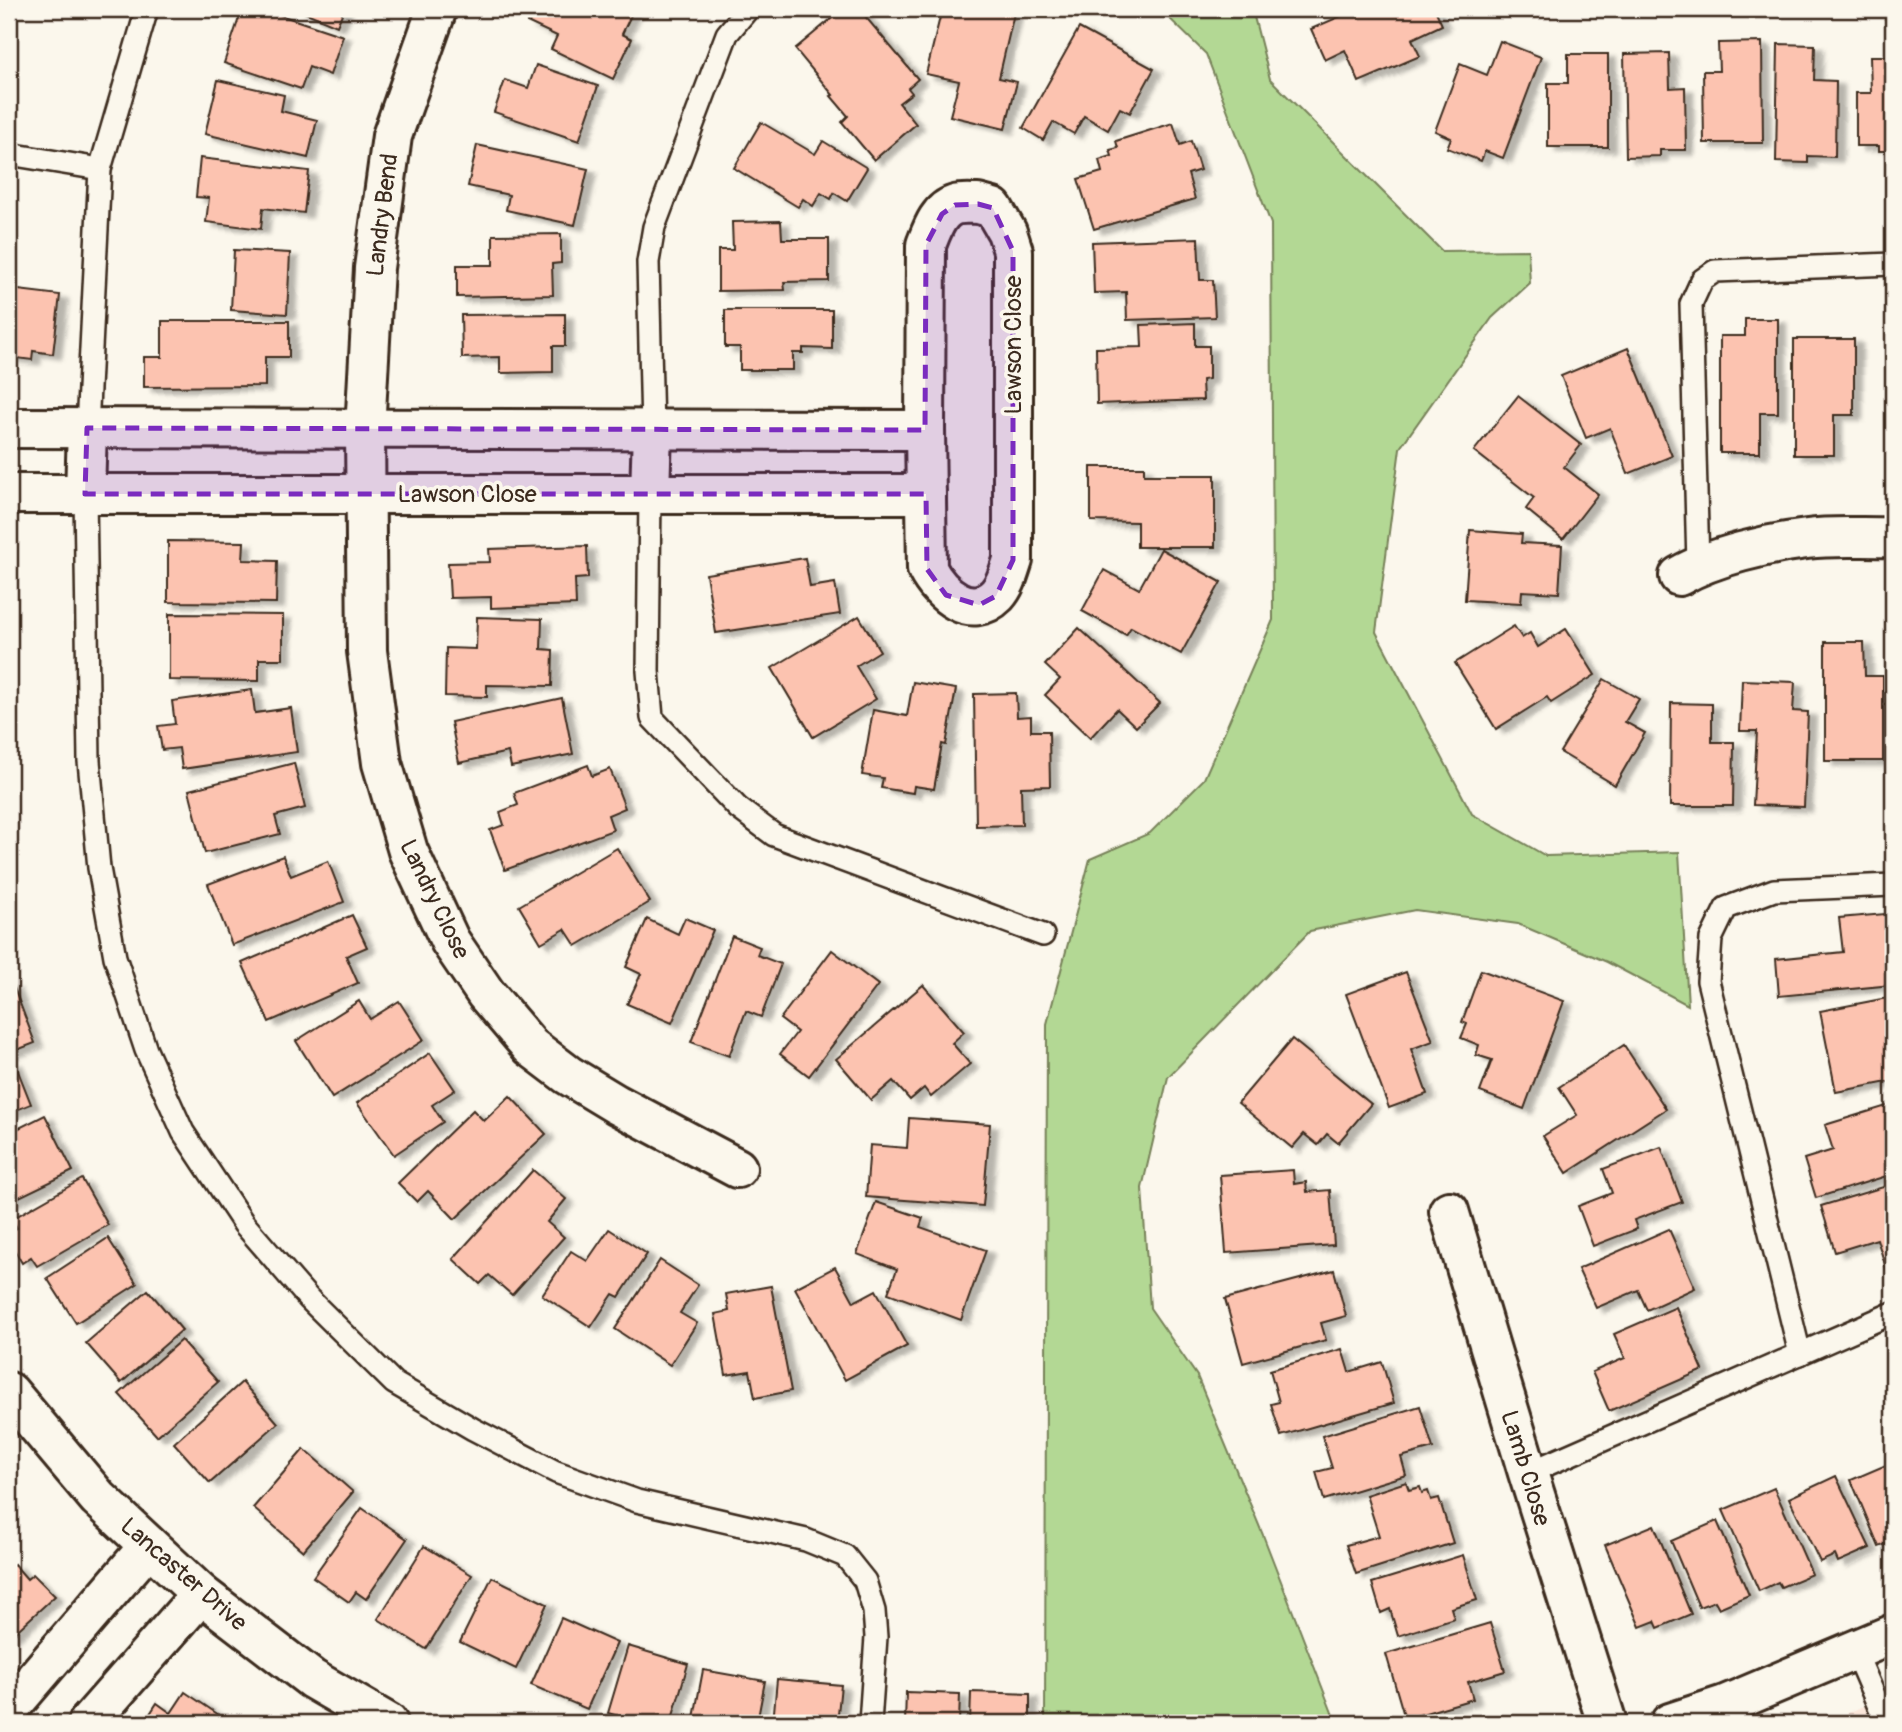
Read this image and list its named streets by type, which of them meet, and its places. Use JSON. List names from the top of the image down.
{
  "streets": {
    "street": [
      "Landry Bend",
      "Lawson Close",
      "Landry Close",
      "Lamb Close",
      "Lancaster Drive"
    ]
  },
  "crossings": [
    ["Landry Bend", "Lawson Close"],
    ["Landry Bend", "Landry Close"],
    ["Lawson Close", "Landry Close"]
  ]
}
